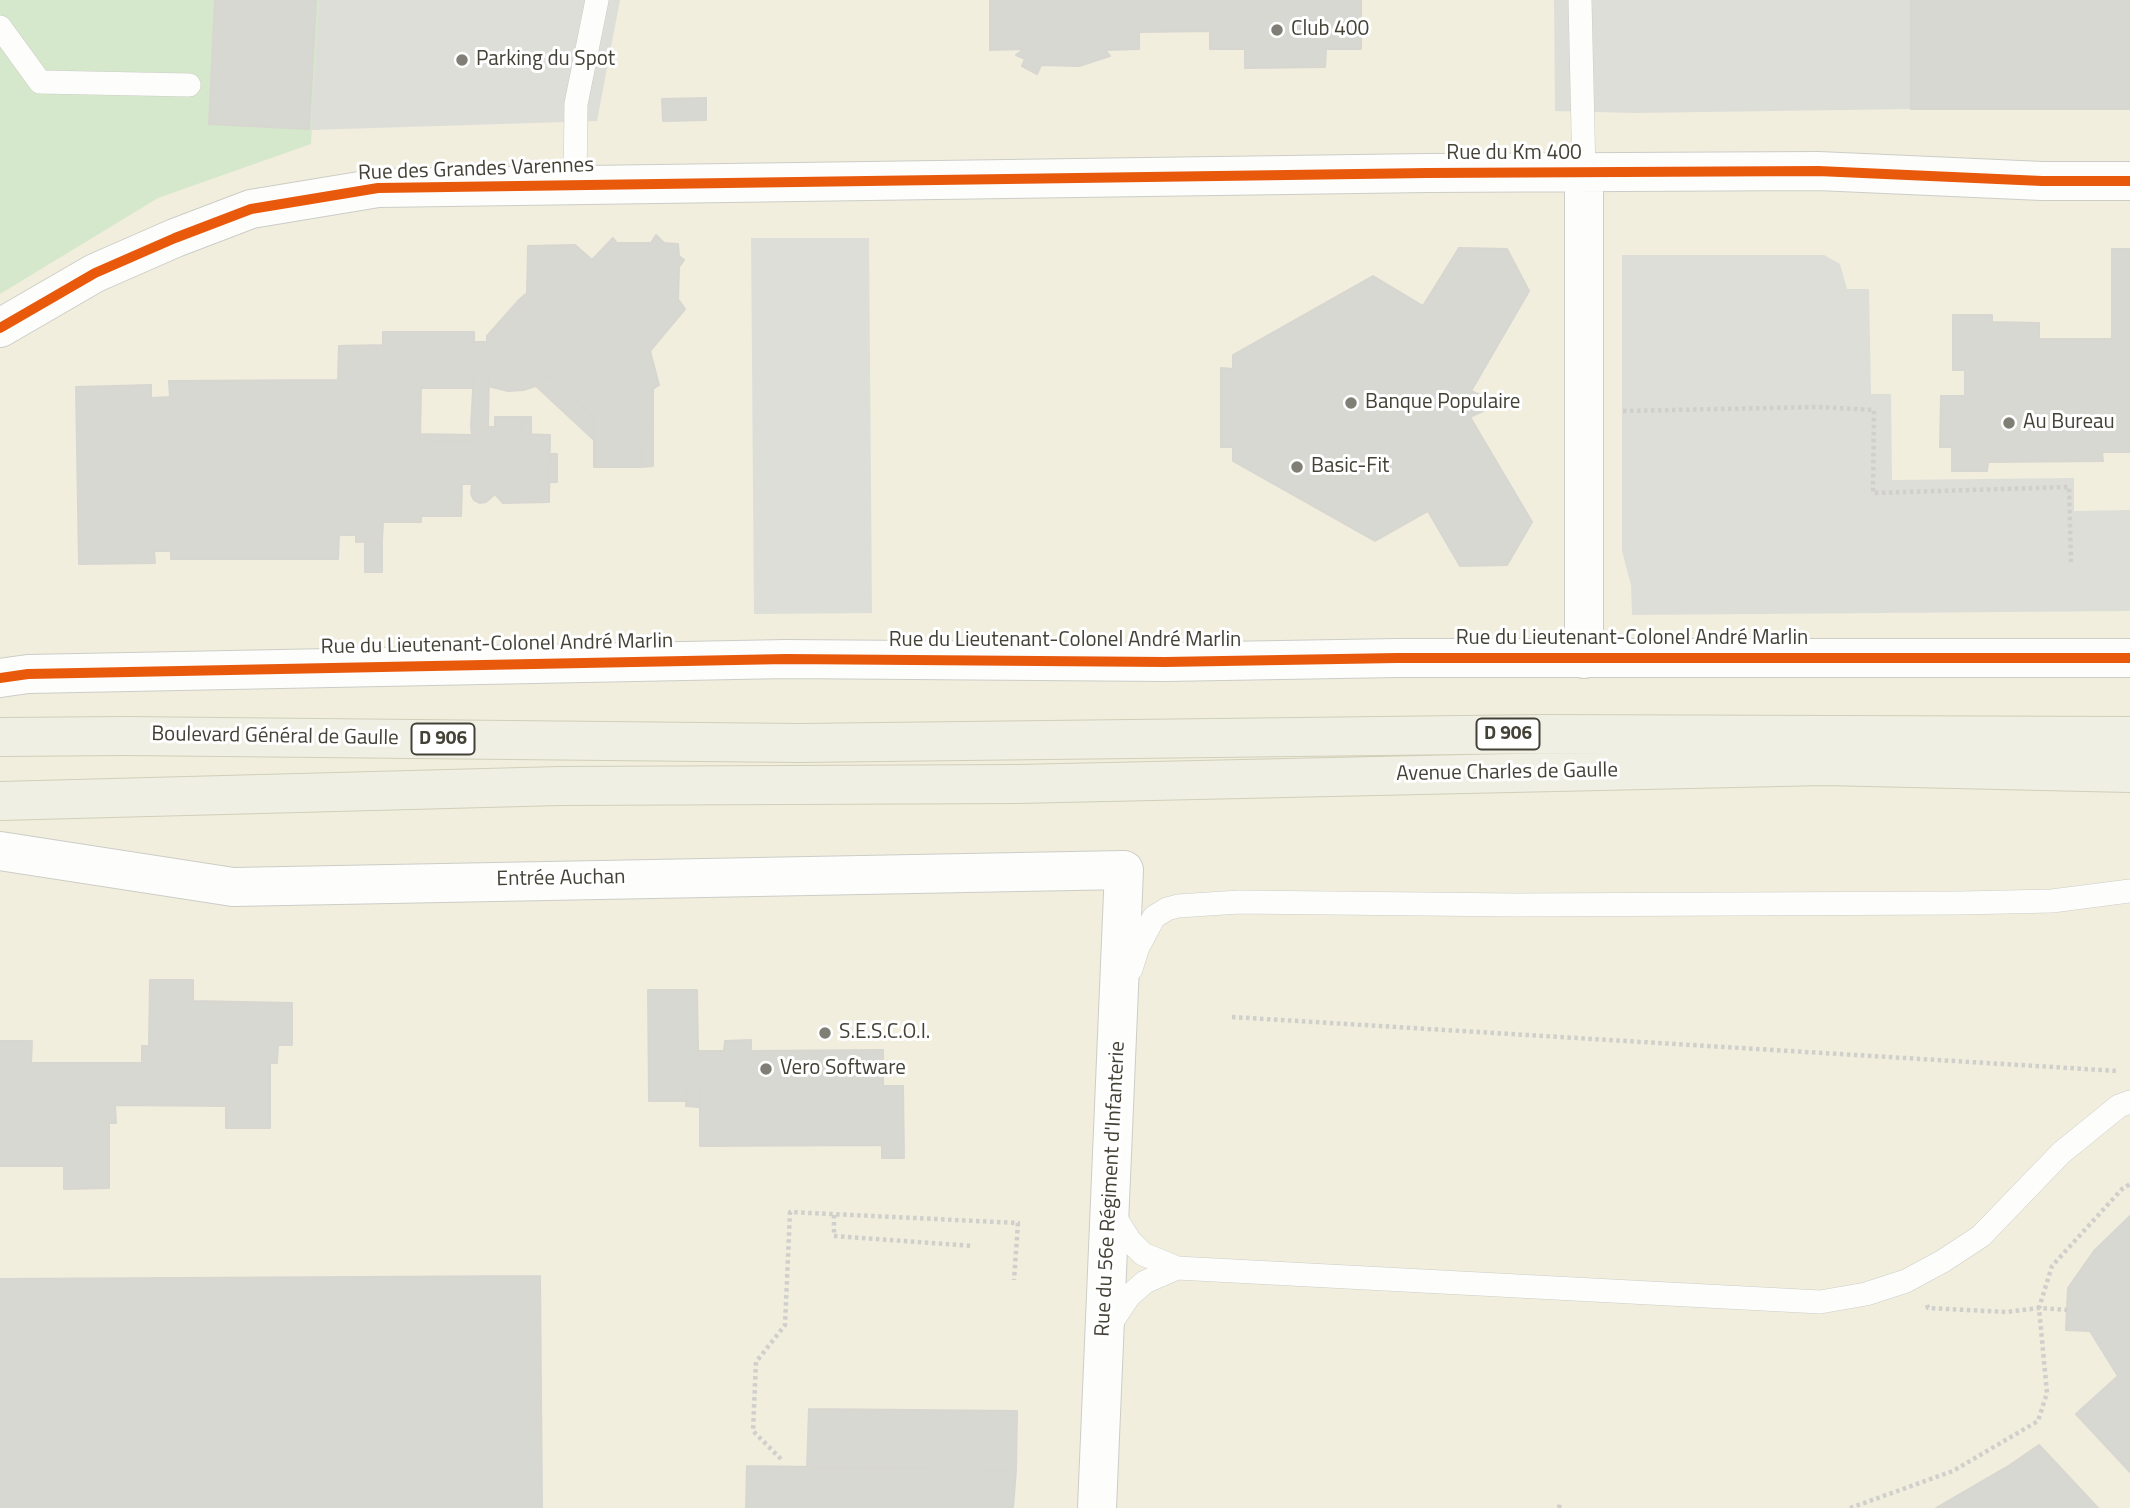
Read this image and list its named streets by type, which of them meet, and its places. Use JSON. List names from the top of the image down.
{
  "streets": {
    "main road": ["D 906", "Boulevard Général de Gaulle", "Avenue Charles de Gaulle"],
    "street": [
      "Rue du Km 400",
      "Rue des Grandes Varennes",
      "Rue du Lieutenant-Colonel André Marlin",
      "Entrée Auchan",
      "Rue du 56e Régiment d'Infanterie"
    ]
  },
  "crossings": [
    ["Rue du Km 400", "Rue des Grandes Varennes"],
    ["Boulevard Général de Gaulle", "Avenue Charles de Gaulle"],
    ["Entrée Auchan", "Rue du 56e Régiment d'Infanterie"]
  ],
  "places": [
    "Club 400",
    "Parking du Spot",
    "Banque Populaire",
    "Au Bureau",
    "Basic-Fit",
    "S.E.S.C.O.I.",
    "Vero Software"
  ]
}
